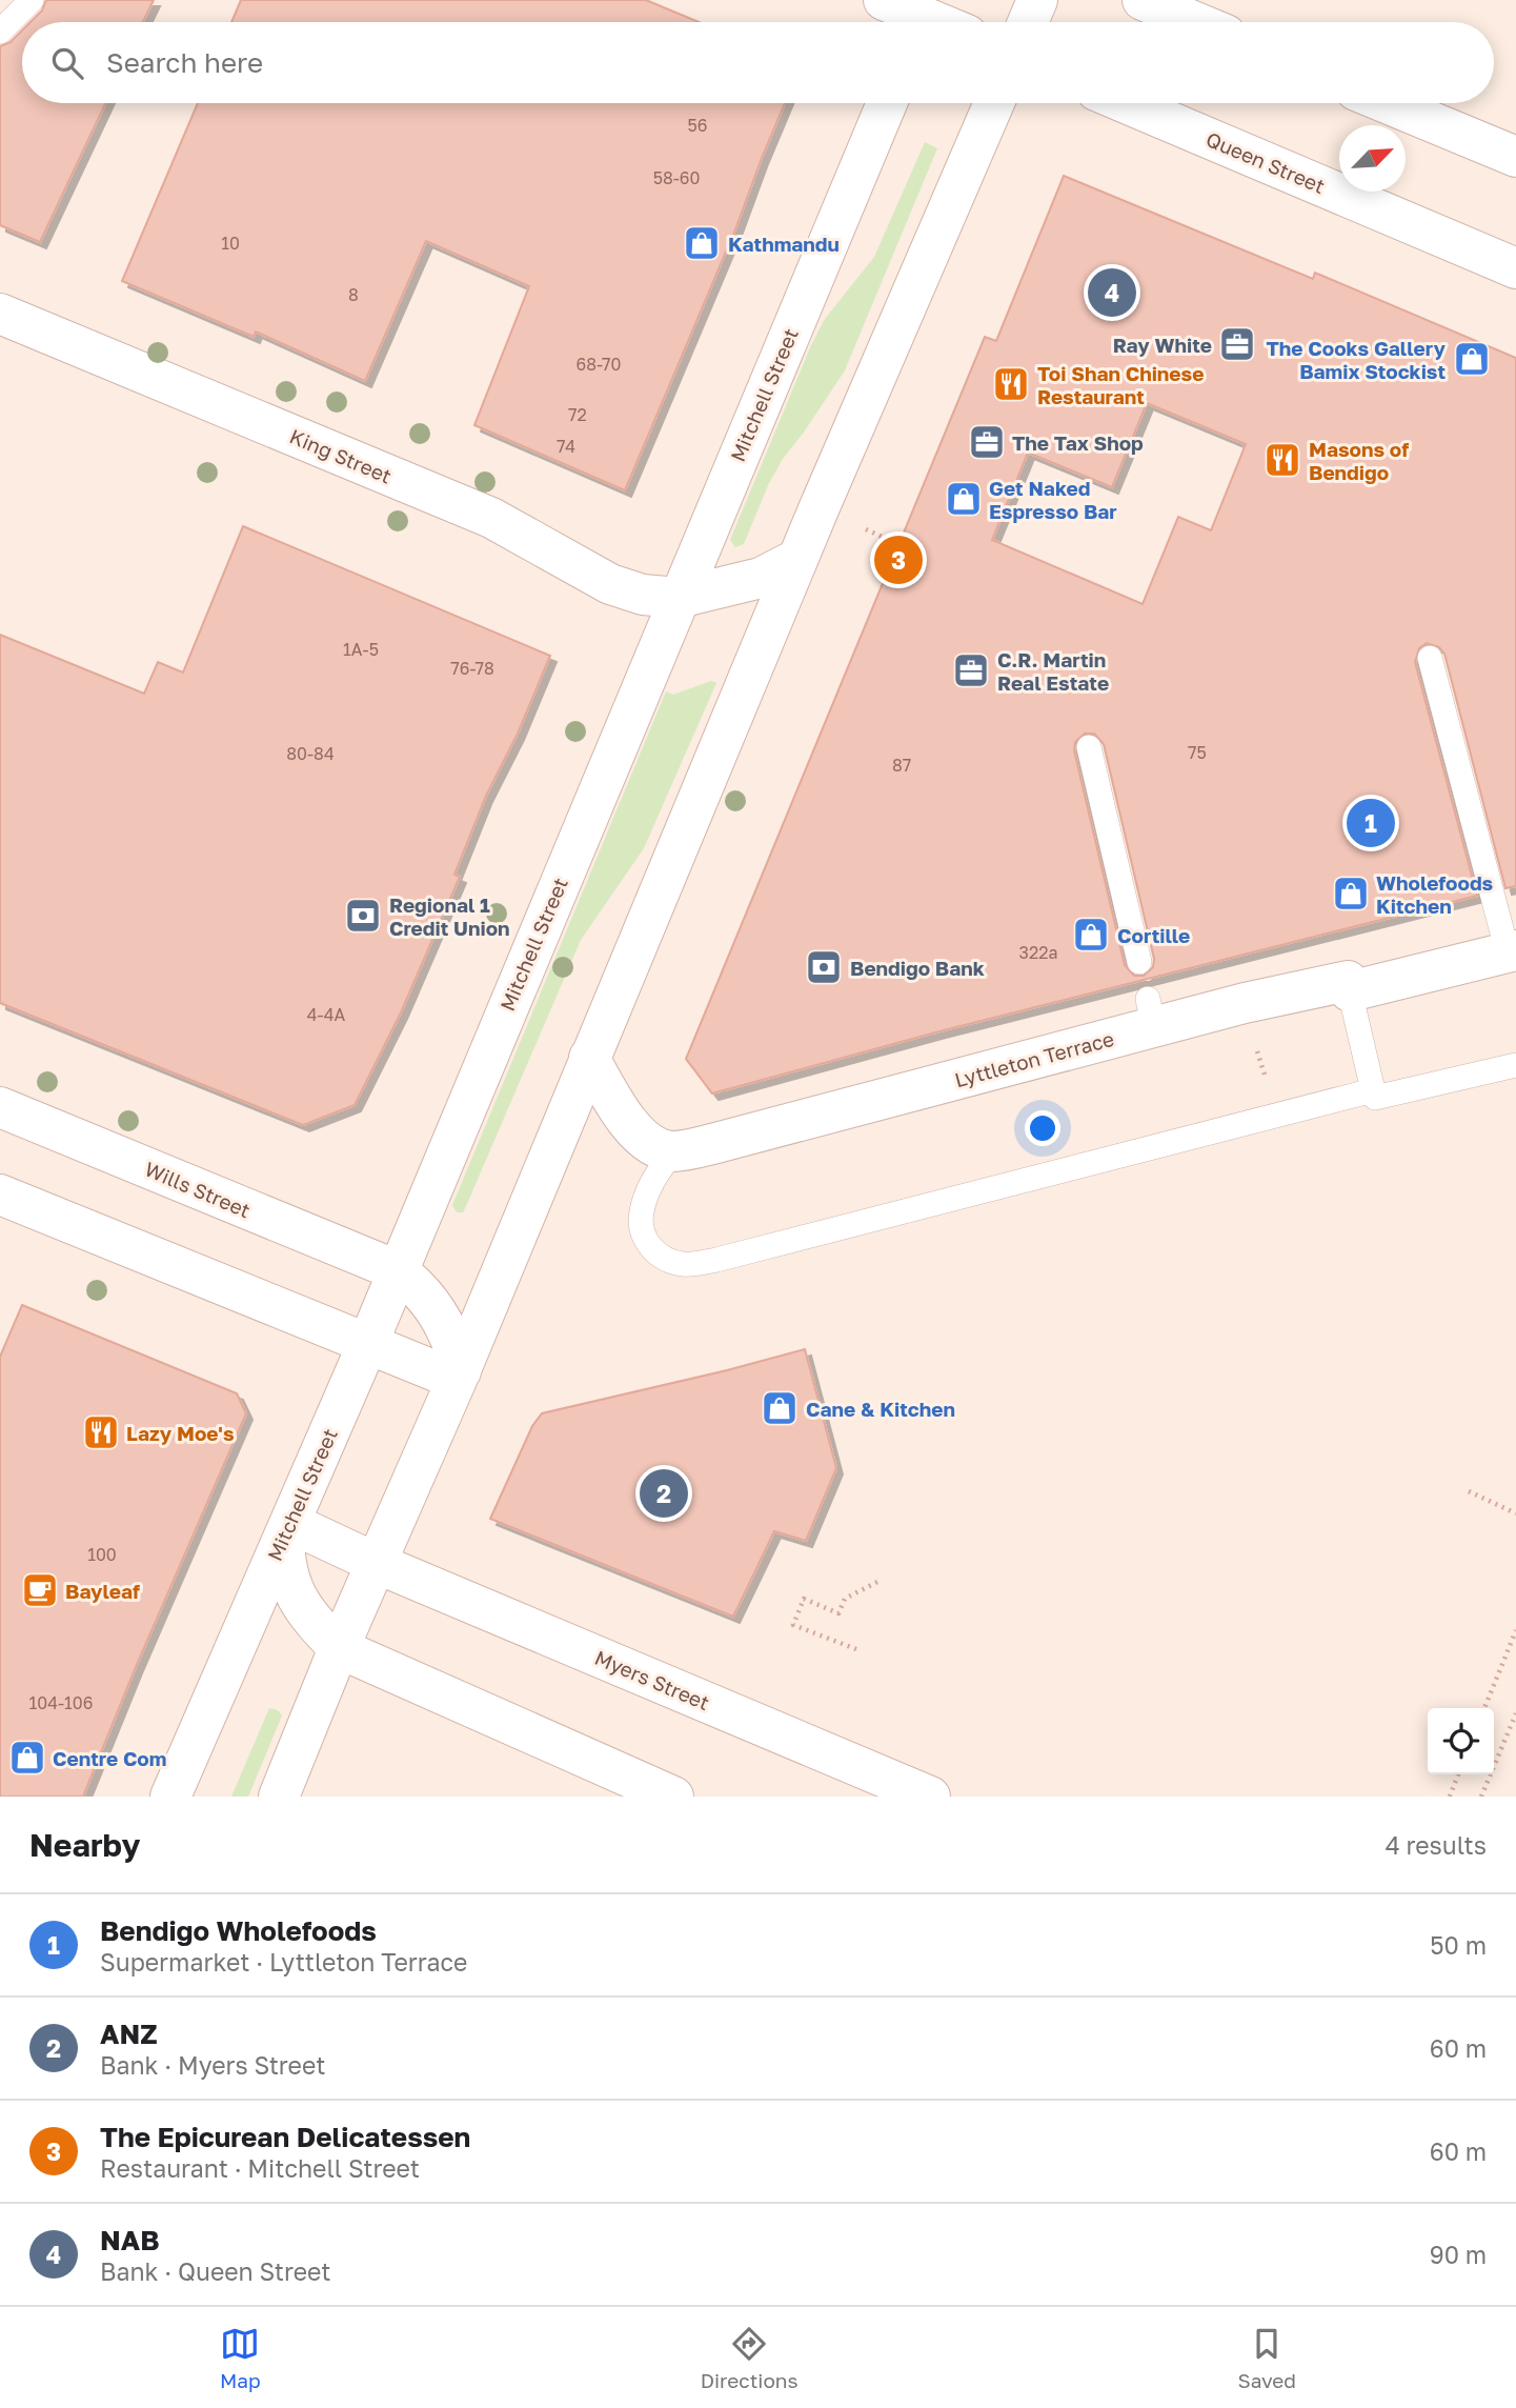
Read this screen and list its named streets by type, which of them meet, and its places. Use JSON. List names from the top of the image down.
{
  "streets": {
    "street": [
      "Queen Street",
      "Mitchell Street",
      "King Street",
      "Lyttleton Terrace",
      "Wills Street",
      "Myers Street"
    ]
  },
  "crossings": [
    ["Mitchell Street", "King Street"],
    ["Mitchell Street", "Wills Street"],
    ["Mitchell Street", "Myers Street"]
  ],
  "places": {
    "shop": [
      "Kathmandu",
      "The Cooks Gallery Bamix Stockist",
      "Get Naked Espresso Bar",
      "Wholefoods Kitchen",
      "Cortille",
      "Cane & Kitchen",
      "Centre Com"
    ],
    "office": ["Ray White", "The Tax Shop", "C.R. Martin Real Estate"],
    "restaurant": ["Toi Shan Chinese Restaurant", "Masons of Bendigo", "Lazy Moe's"],
    "bank": ["Regional 1 Credit Union", "Bendigo Bank"],
    "cafe": ["Bayleaf"]
  },
  "house_numbers": [
    "56",
    "58-60",
    "10",
    "8",
    "68-70",
    "72",
    "74",
    "1A-5",
    "76-78",
    "75",
    "80-84",
    "87",
    "322a",
    "4-4A",
    "100",
    "104-106"
  ],
  "north": "top right",
  "page": {
    "search": "Search here",
    "pins": [
      "4",
      "3",
      "1",
      "2"
    ],
    "heading": ["Nearby", "4 results"],
    "list": [
      {
        "mark": "1",
        "name": "Bendigo Wholefoods",
        "note": "Supermarket · Lyttleton Terrace",
        "value": "50 m"
      },
      {
        "mark": "2",
        "name": "ANZ",
        "note": "Bank · Myers Street",
        "value": "60 m"
      },
      {
        "mark": "3",
        "name": "The Epicurean Delicatessen",
        "note": "Restaurant · Mitchell Street",
        "value": "60 m"
      },
      {
        "mark": "4",
        "name": "NAB",
        "note": "Bank · Queen Street",
        "value": "90 m"
      }
    ],
    "nav": ["Map", "Directions", "Saved"]
  }
}
